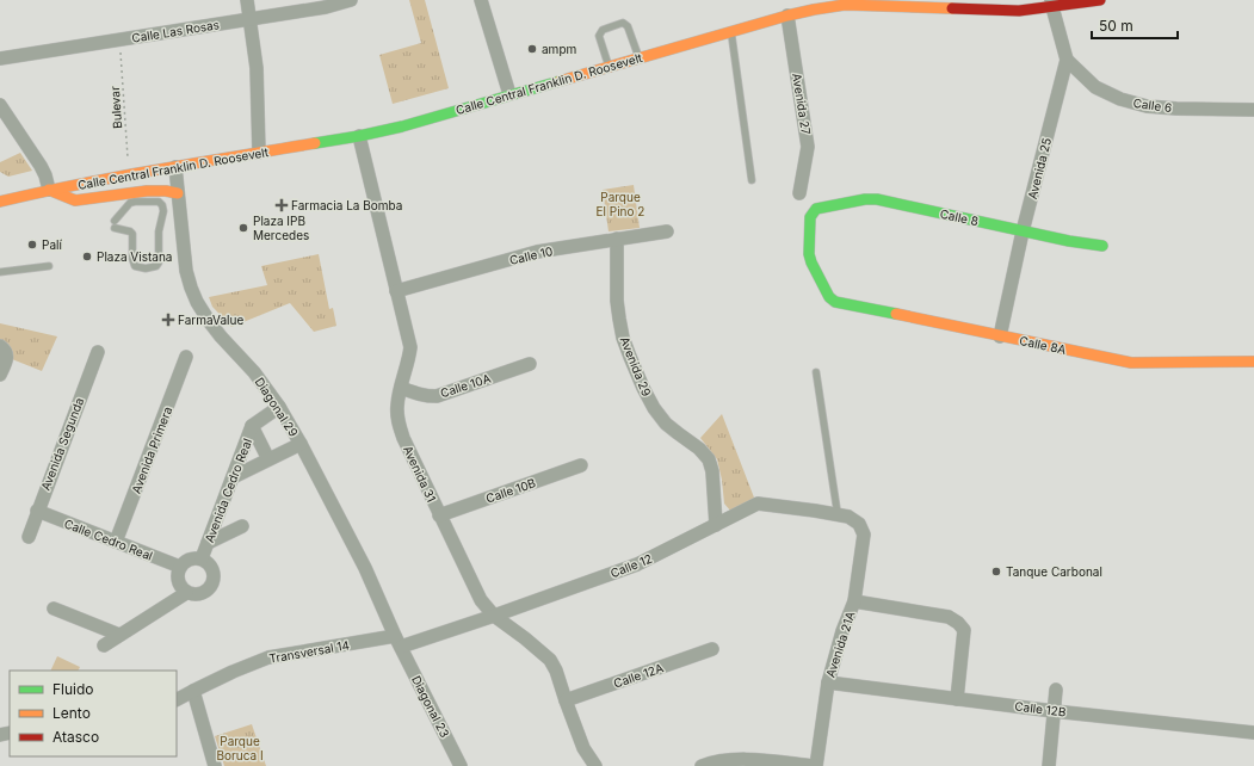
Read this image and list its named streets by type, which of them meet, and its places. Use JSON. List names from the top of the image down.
{
  "streets": {
    "main road": ["Calle Central Franklin D. Roosevelt", "Calle 8", "Calle 8A"],
    "street": [
      "Calle Las Rosas",
      "Avenida 27",
      "Calle 6",
      "Avenida 25",
      "Calle 10",
      "Avenida 29",
      "Calle 10A",
      "Diagonal 29",
      "Avenida Segunda",
      "Avenida Primera",
      "Avenida 31",
      "Avenida Cedro Real",
      "Calle 10B",
      "Calle Cedro Real",
      "Calle 12",
      "Avenida 21A",
      "Transversal 14",
      "Calle 12A",
      "Diagonal 23",
      "Calle 12B"
    ],
    "path": ["Bulevar"]
  },
  "crossings": [
    ["Calle Las Rosas", "Bulevar"],
    ["Calle Central Franklin D. Roosevelt", "Avenida 27"],
    ["Calle Central Franklin D. Roosevelt", "Bulevar"],
    ["Calle Central Franklin D. Roosevelt", "Avenida 25"],
    ["Calle Central Franklin D. Roosevelt", "Diagonal 29"],
    ["Calle Central Franklin D. Roosevelt", "Avenida 31"],
    ["Calle 6", "Avenida 25"],
    ["Avenida 25", "Calle 8"],
    ["Avenida 25", "Calle 8A"],
    ["Calle 8", "Calle 8A"],
    ["Calle 10", "Avenida 29"],
    ["Calle 10", "Avenida 31"],
    ["Avenida 29", "Calle 12"],
    ["Calle 10A", "Avenida 31"],
    ["Diagonal 29", "Avenida Cedro Real"],
    ["Diagonal 29", "Calle 12"],
    ["Diagonal 29", "Transversal 14"],
    ["Diagonal 29", "Diagonal 23"],
    ["Avenida Segunda", "Calle Cedro Real"],
    ["Avenida Primera", "Calle Cedro Real"],
    ["Avenida 31", "Calle 10B"],
    ["Avenida 31", "Calle 12"],
    ["Avenida 31", "Calle 12A"],
    ["Avenida Cedro Real", "Calle Cedro Real"],
    ["Calle 12", "Avenida 21A"],
    ["Calle 12", "Transversal 14"],
    ["Calle 12", "Diagonal 23"],
    ["Avenida 21A", "Calle 12B"],
    ["Transversal 14", "Diagonal 23"]
  ],
  "parks": ["Parque El Pino 2", "Parque Boruca I"],
  "places": {
    "other": [
      "ampm",
      "Plaza IPB Mercedes",
      "Palí",
      "Plaza Vistana",
      "Tanque Carbonal"
    ],
    "health": ["Farmacia La Bomba", "FarmaValue"]
  },
  "legend": ["Fluido", "Lento", "Atasco"],
  "scale_bar": "50 m"
}
